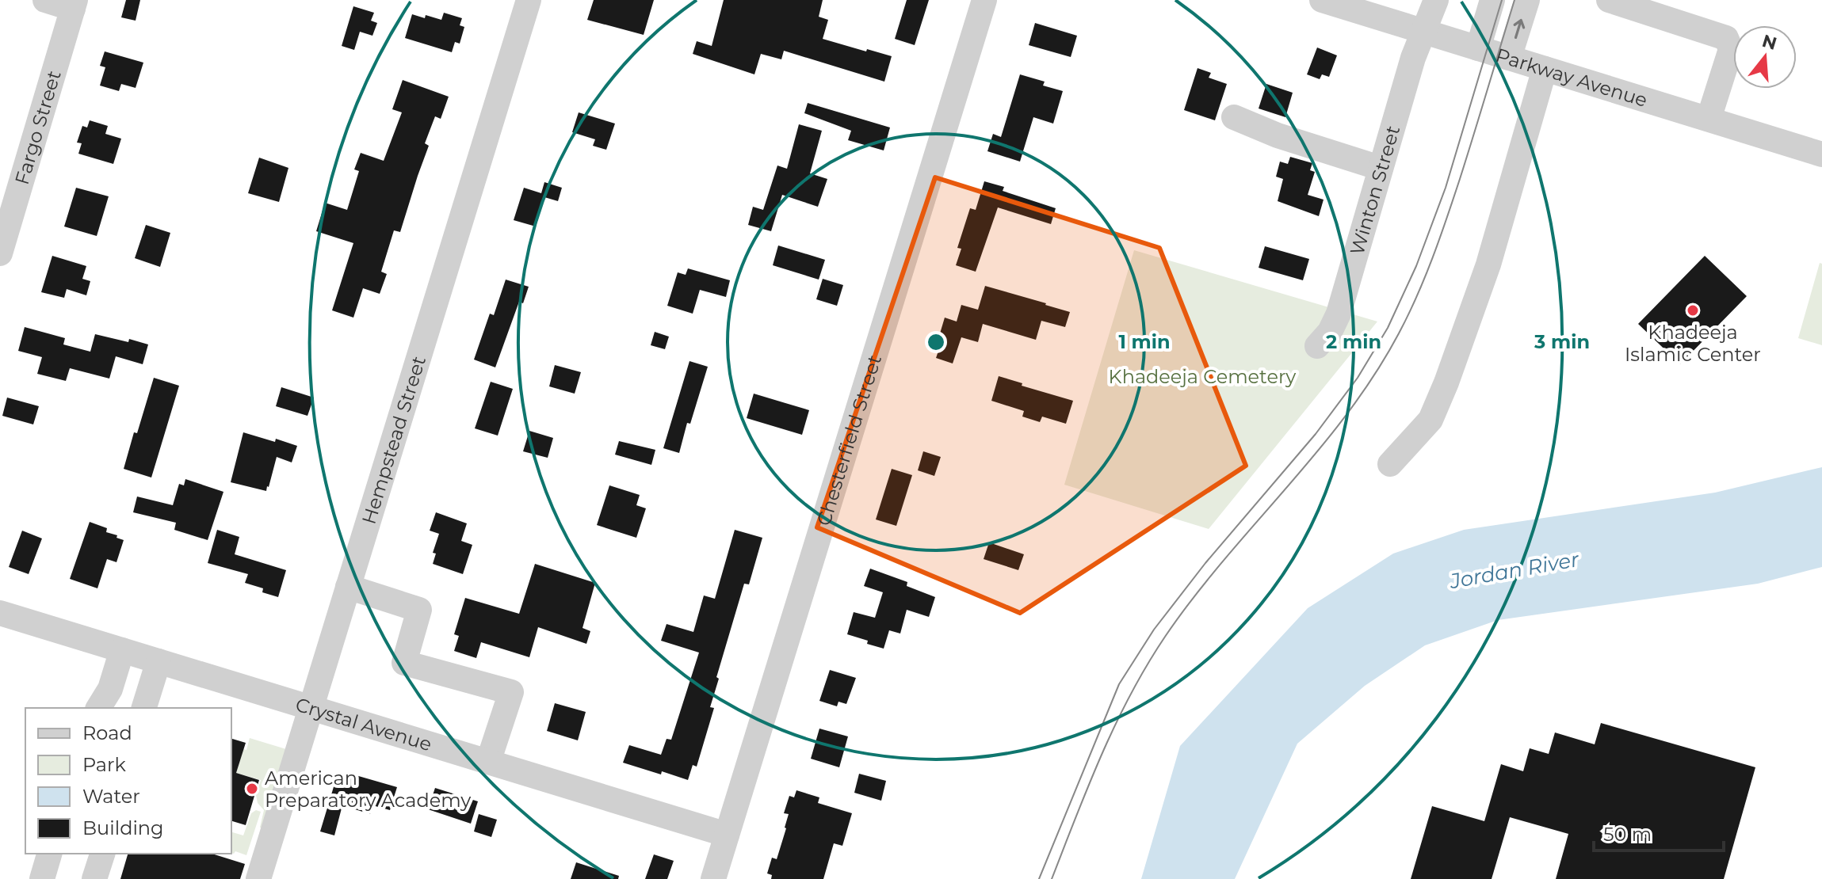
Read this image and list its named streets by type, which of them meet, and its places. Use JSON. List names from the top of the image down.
{
  "streets": {
    "street": [
      "Parkway Avenue",
      "Fargo Street",
      "Winton Street",
      "Hempstead Street",
      "Chesterfield Street",
      "Crystal Avenue"
    ]
  },
  "crossings": [
    ["Parkway Avenue", "Winton Street"],
    ["Hempstead Street", "Crystal Avenue"],
    ["Chesterfield Street", "Crystal Avenue"]
  ],
  "water": ["Jordan River"],
  "parks": ["Khadeeja Cemetery"],
  "places": ["Khadeeja Islamic Center", "American Preparatory Academy"],
  "legend": [
    "Road",
    "Park",
    "Water",
    "Building"
  ],
  "scale_bar": "50 m",
  "north": "top",
  "rings": ["1 min", "2 min", "3 min"]
}
